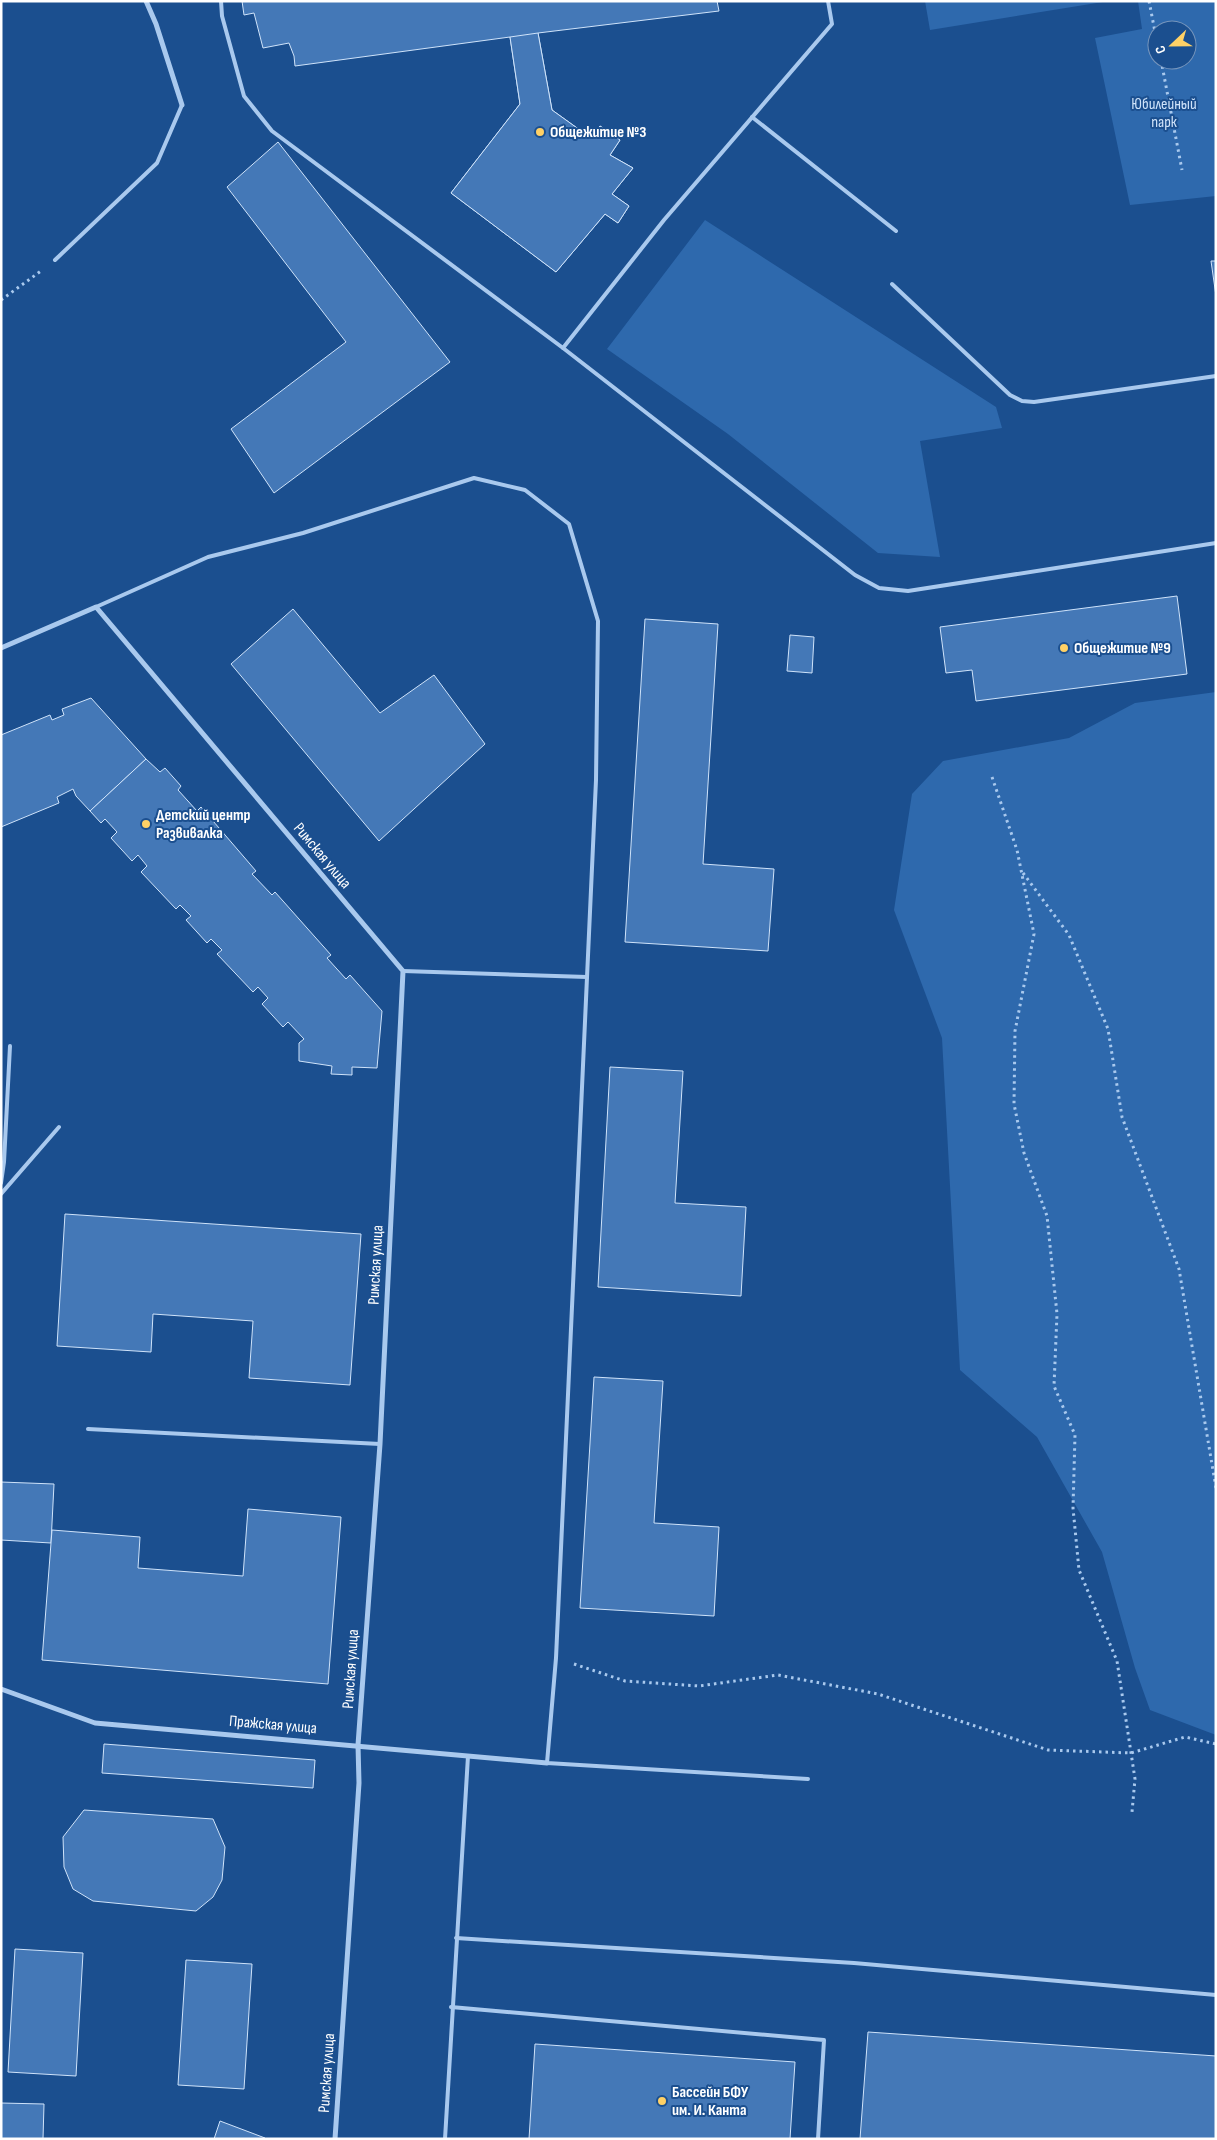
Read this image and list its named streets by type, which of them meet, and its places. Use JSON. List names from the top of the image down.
{
  "streets": {
    "street": ["Римская улица", "Пражская улица"]
  },
  "crossings": [
    ["Римская улица", "Пражская улица"]
  ],
  "parks": ["Юбилейный парк"],
  "places": [
    "Общежитие №3",
    "Общежитие №9",
    "Детский центр Развивалка",
    "Басcейн БФУ им. И. Канта"
  ],
  "north": "left"
}
